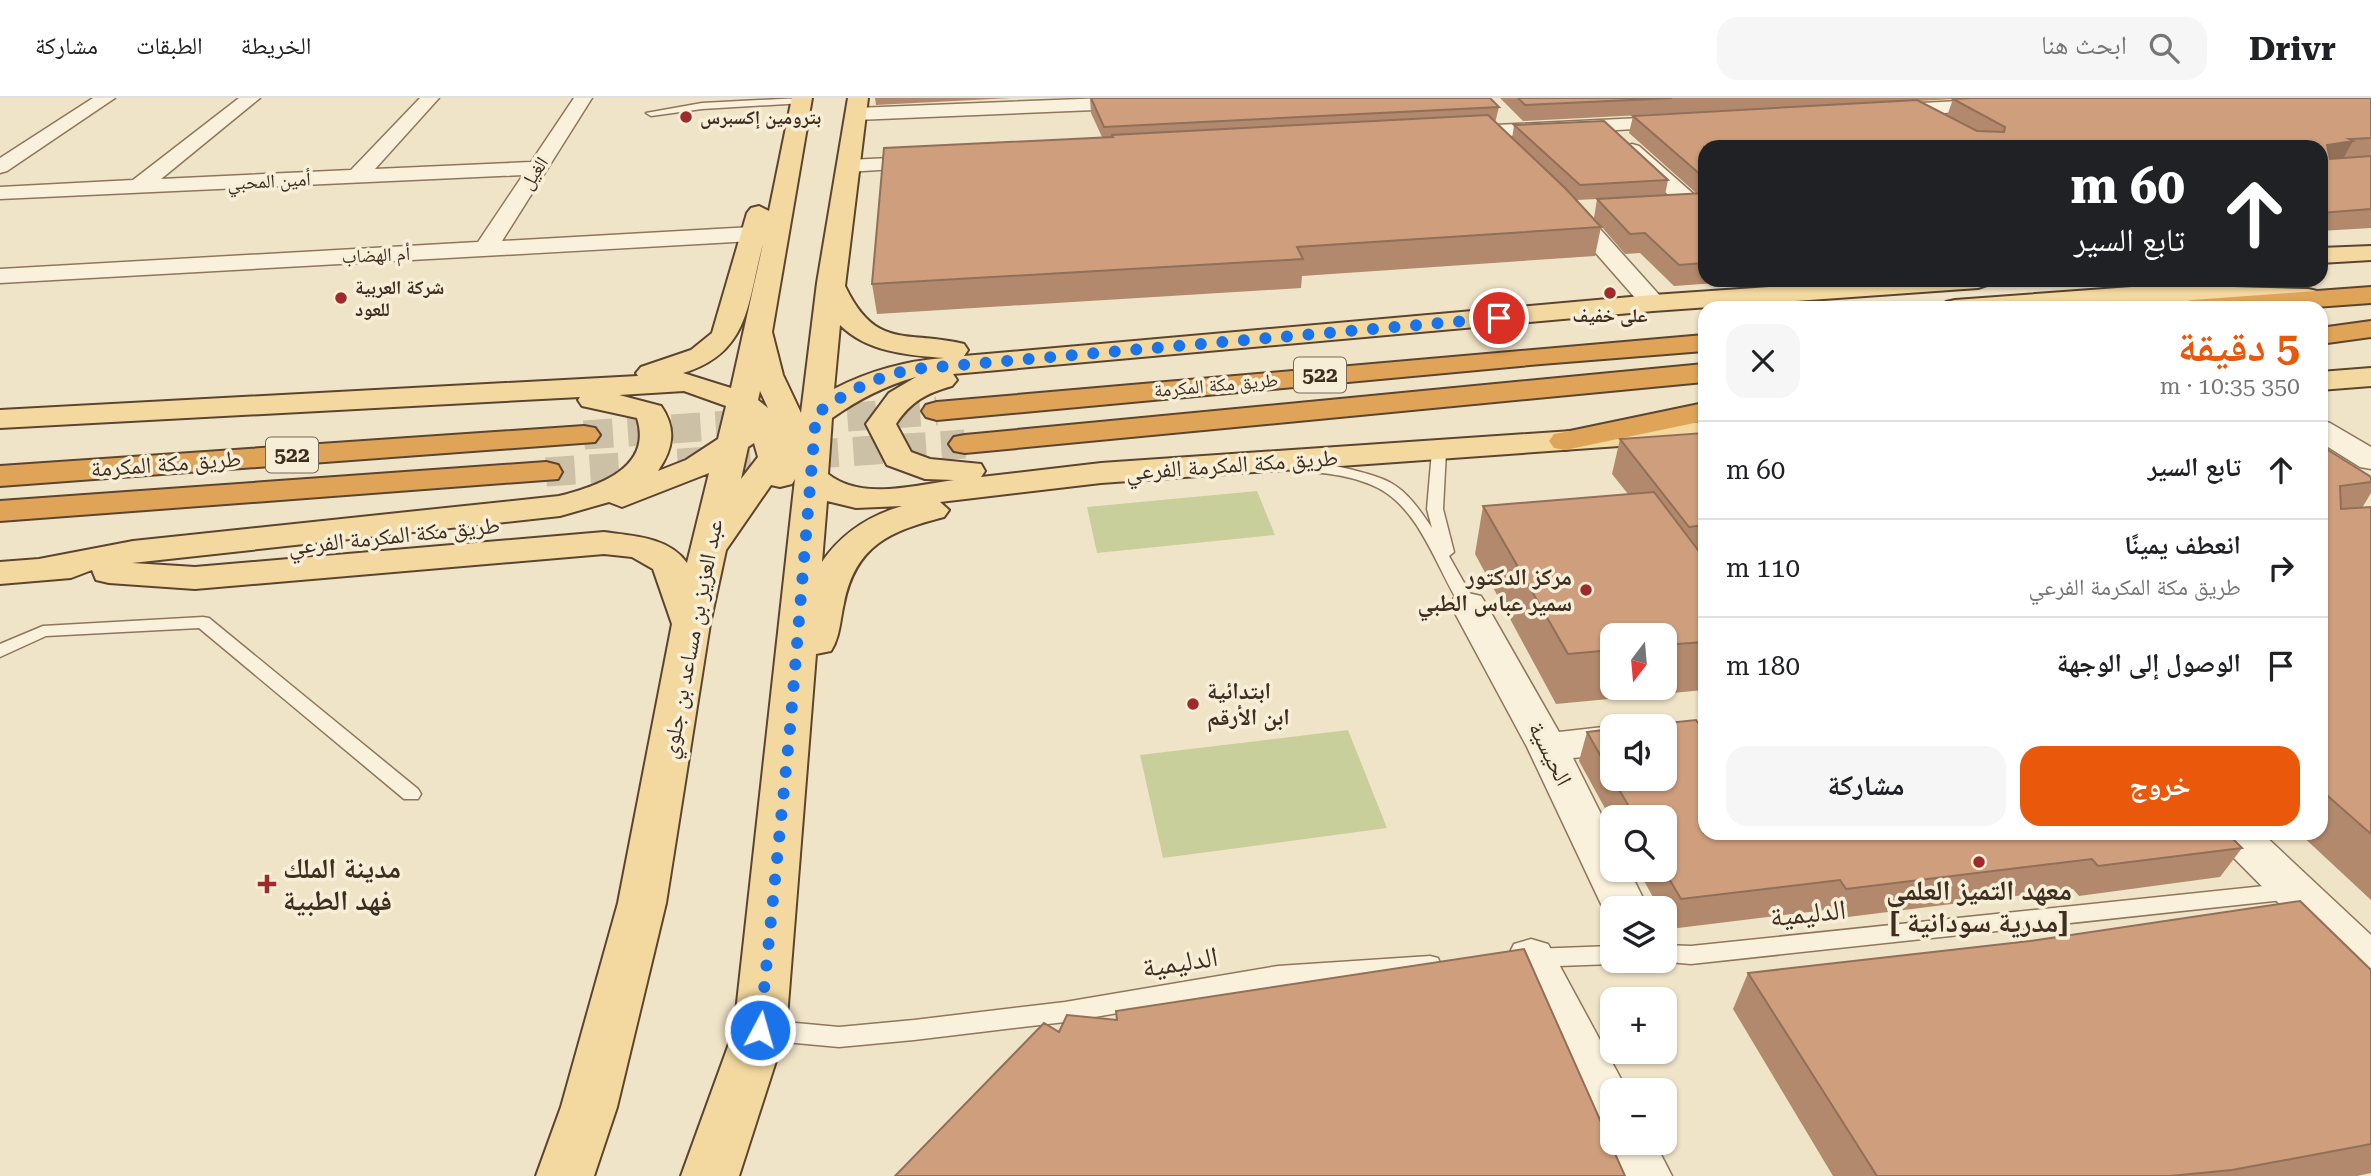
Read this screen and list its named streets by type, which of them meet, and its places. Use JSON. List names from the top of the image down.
{
  "streets": {
    "highway": ["522", "طريق مكة المكرمة"],
    "main road": ["طريق مكة المكرمة الفرعي", "عبد العزيز بن مساعد بن جلوي"],
    "street": [
      "الغيل",
      "أمين المحبي",
      "أم الهضاب",
      "الحيسية"
    ],
    "lane": ["الدليمية"]
  },
  "crossings": [
    ["الغيل", "أمين المحبي"],
    ["الغيل", "أم الهضاب"],
    ["طريق مكة المكرمة الفرعي", "عبد العزيز بن مساعد بن جلوي"]
  ],
  "places": {
    "other": [
      "بترومين إكسبرس",
      "على خفيف",
      "شركة العربية للعود",
      "مركز الدكتور سمير عباس الطبي",
      "ابتدائية ابن الأرقم",
      "معهد التميز العلمي [ مدرية سودانية]"
    ],
    "health": ["مدينة الملك فهد الطبية"]
  },
  "north": "bottom",
  "page": {
    "header": "Drivr",
    "search": "ابحث هنا",
    "nav": ["الخريطة", "الطبقات", "مشاركة"],
    "turn": ["60 m", "تابع السير"],
    "heading": ["5 دقيقة", "350 m · 10:35"],
    "list": [
      {
        "name": "تابع السير",
        "value": "60 m"
      },
      {
        "name": "انعطف يمينًا",
        "note": "طريق مكة المكرمة الفرعي",
        "value": "110 m"
      },
      {
        "name": "الوصول إلى الوجهة",
        "value": "180 m"
      }
    ],
    "map_buttons": ["+", "−"],
    "buttons": ["خروج", "مشاركة"]
  }
}
